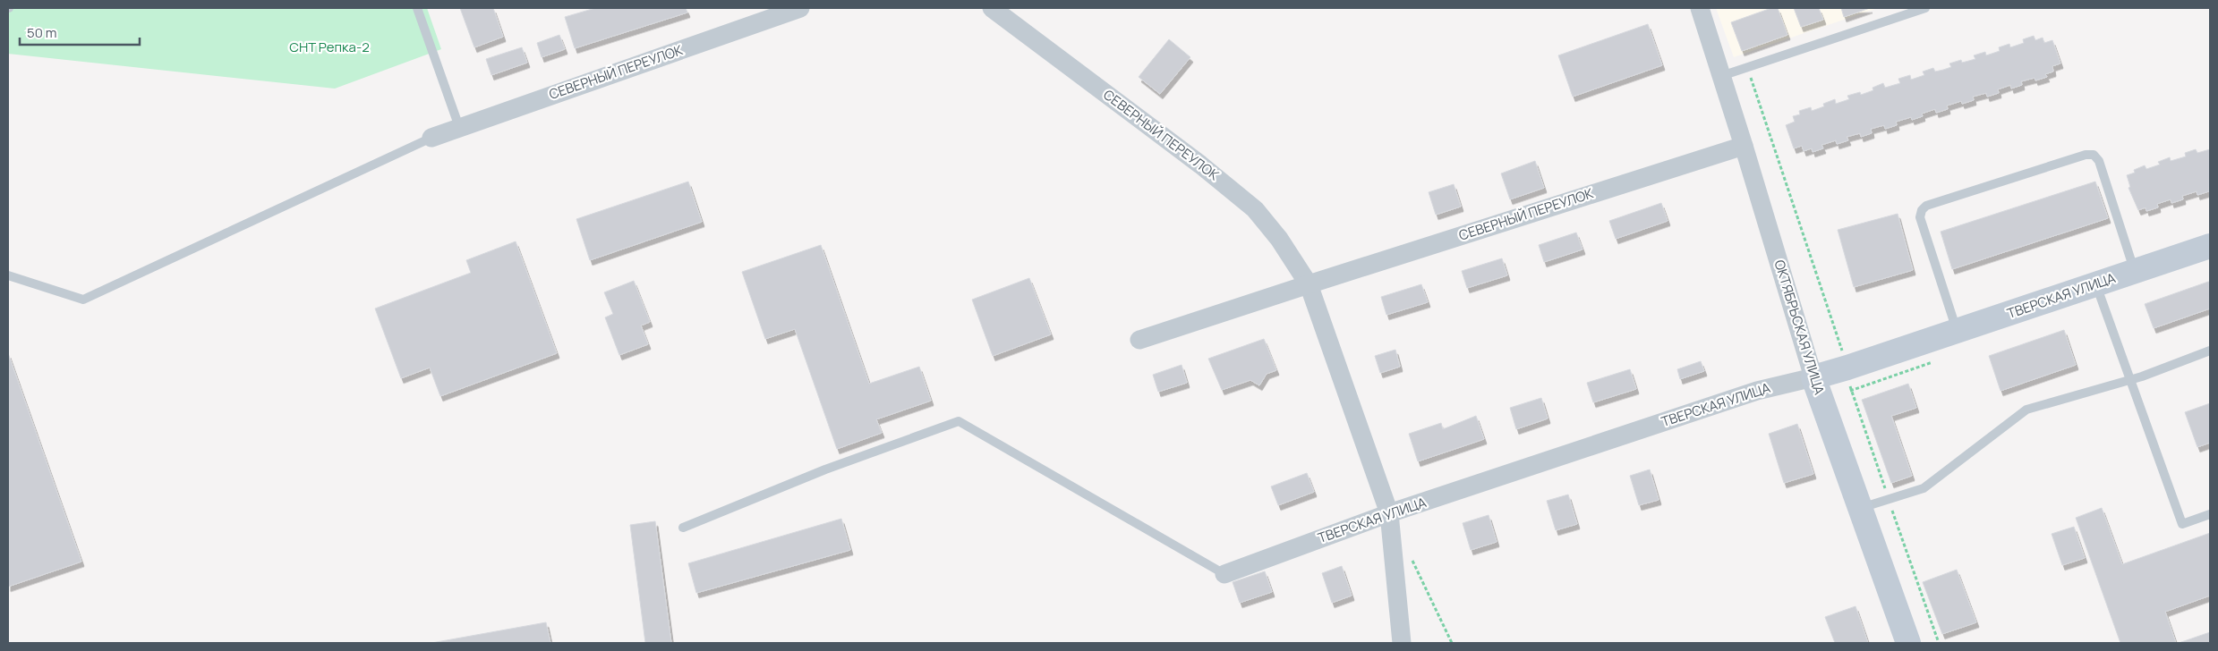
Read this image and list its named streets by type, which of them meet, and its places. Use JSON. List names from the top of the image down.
{
  "streets": {
    "main road": ["ТВЕРСКАЯ УЛИЦА", "ОКТЯБРЬСКАЯ УЛИЦА"],
    "street": ["СЕВЕРНЫЙ ПЕРЕУЛОК"]
  },
  "crossings": [
    ["СЕВЕРНЫЙ ПЕРЕУЛОК", "ОКТЯБРЬСКАЯ УЛИЦА"],
    ["ТВЕРСКАЯ УЛИЦА", "ОКТЯБРЬСКАЯ УЛИЦА"]
  ],
  "parks": ["СНТ Репка-2"],
  "scale_bar": "50 m"
}
